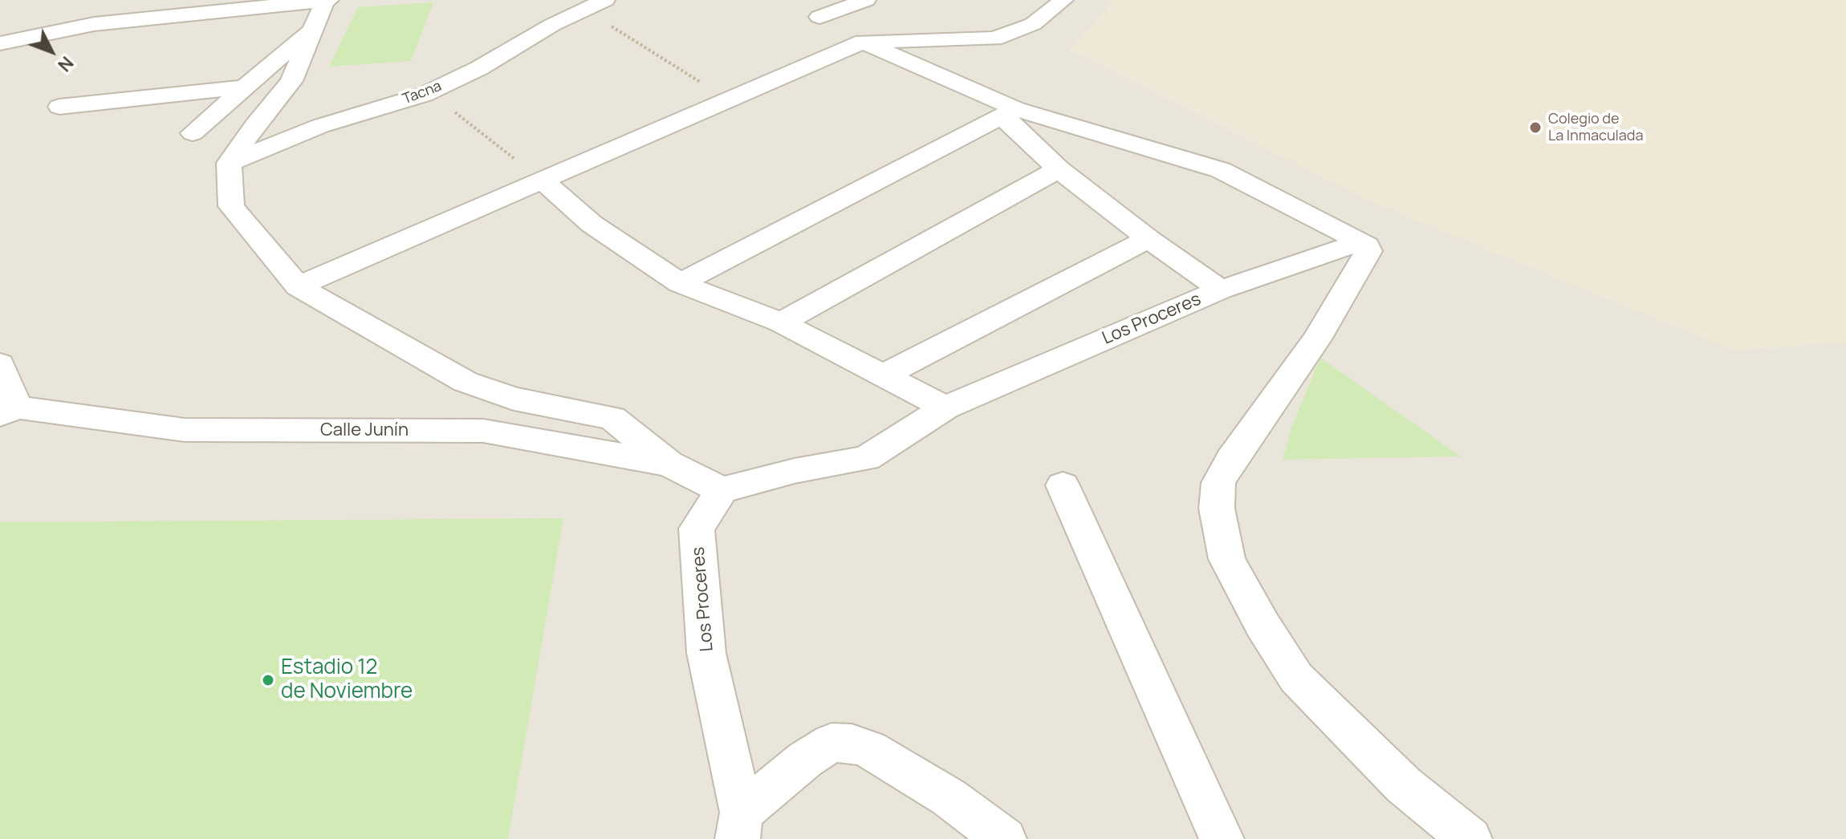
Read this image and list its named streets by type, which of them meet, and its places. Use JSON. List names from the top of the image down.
{
  "streets": {
    "street": ["Tacna", "Los Proceres", "Calle Junín"]
  },
  "crossings": [
    ["Los Proceres", "Calle Junín"]
  ],
  "places": ["Colegio de La Inmaculada", "Estadio 12 de Noviembre"],
  "north": "bottom right"
}
